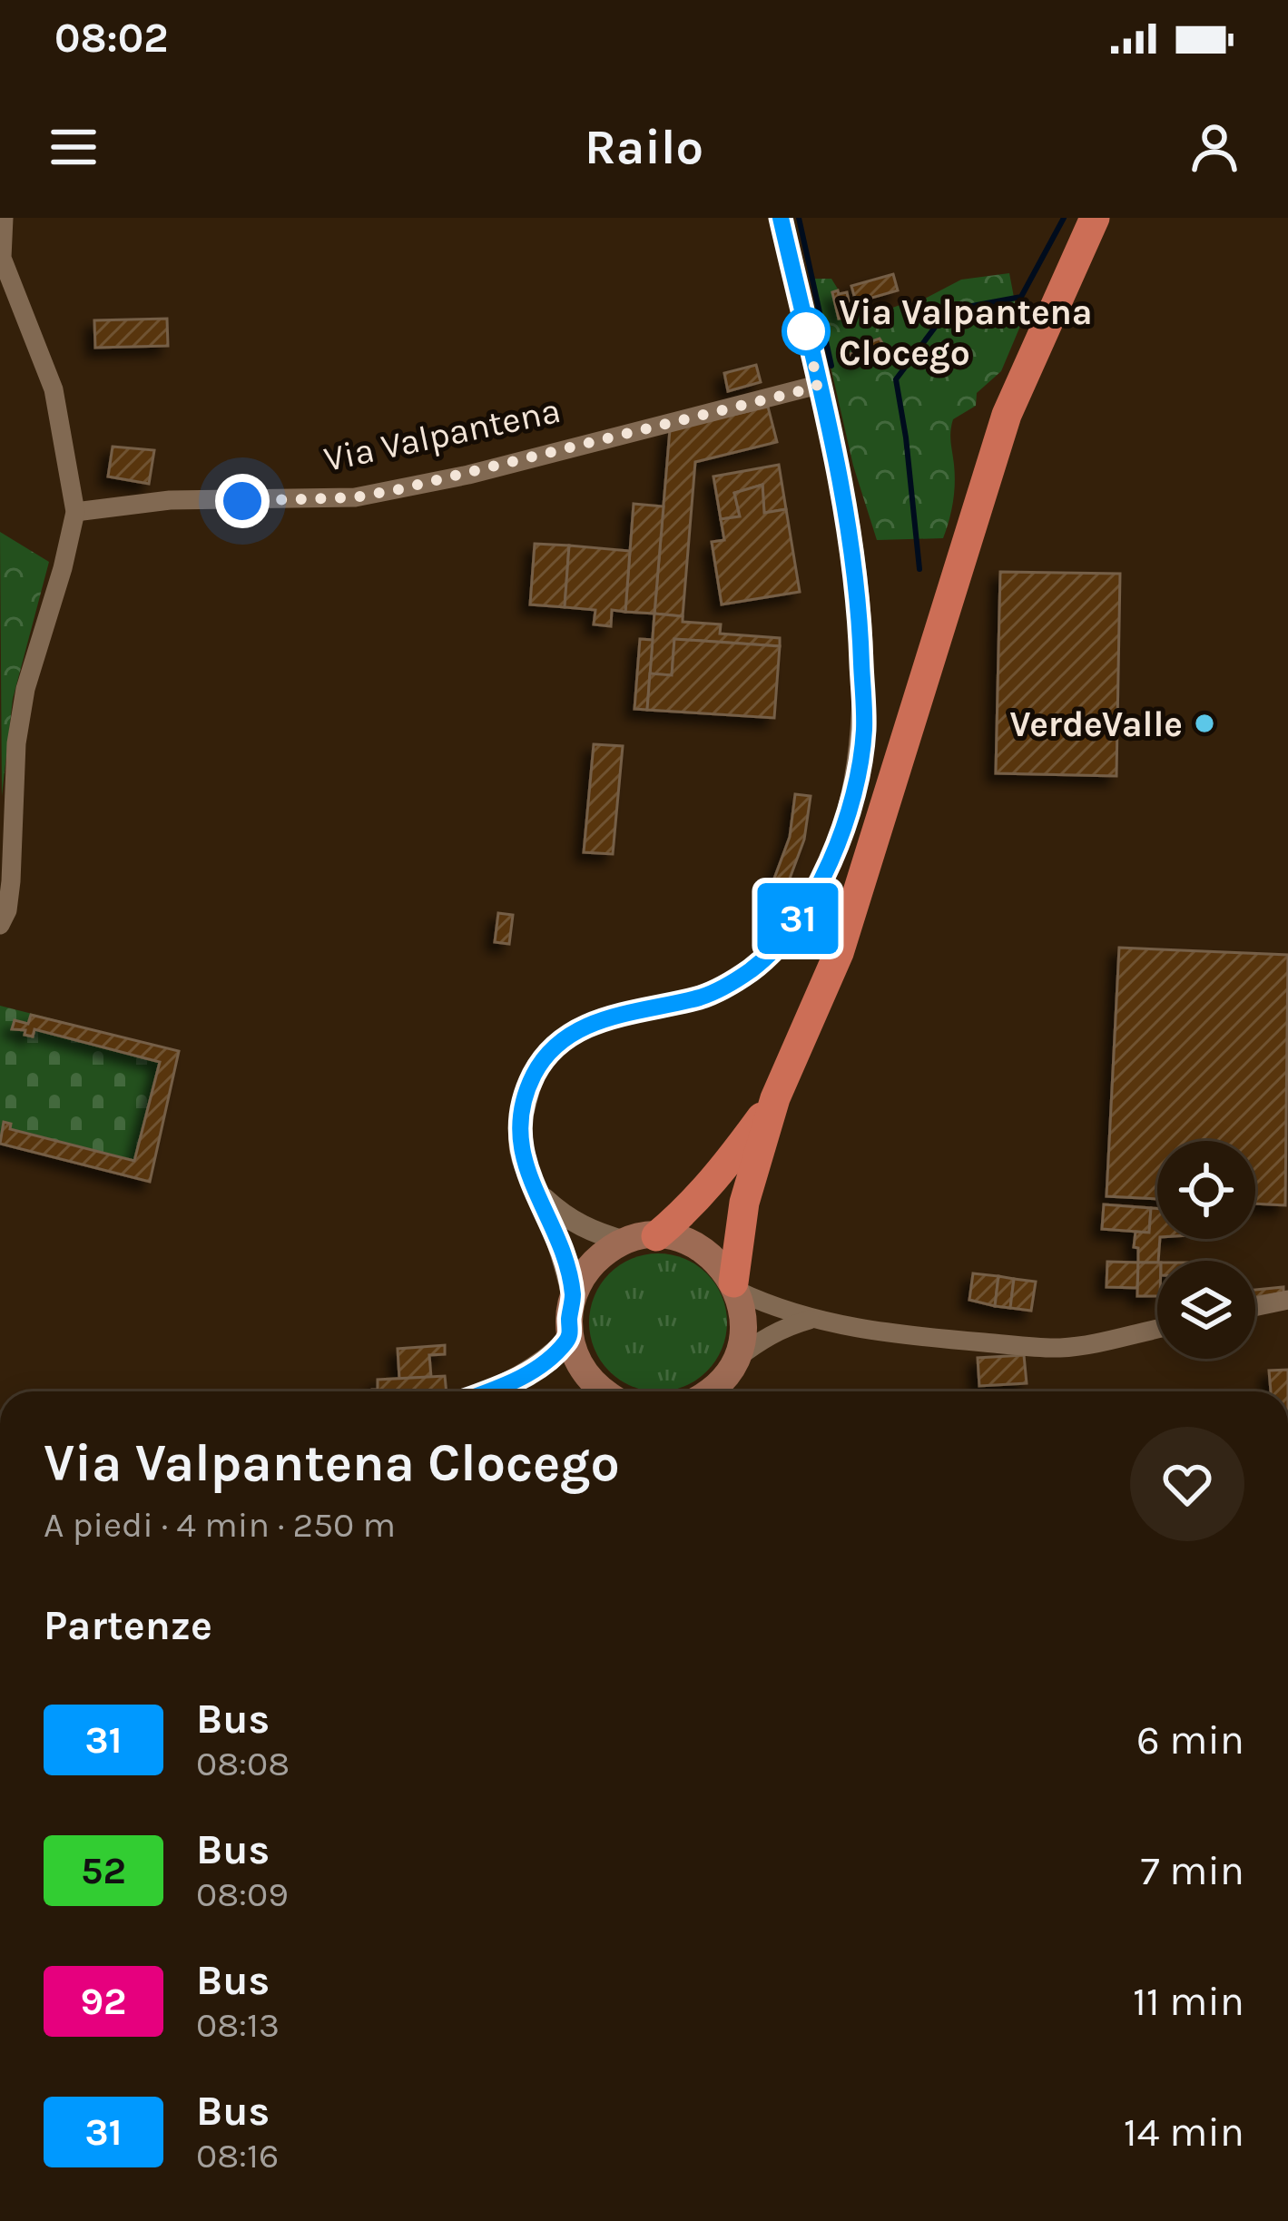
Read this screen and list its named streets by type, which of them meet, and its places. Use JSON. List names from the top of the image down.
{
  "streets": {
    "street": ["Via Valpantena"]
  },
  "places": ["Via Valpantena Clocego", "VerdeValle"],
  "lines": ["bus line 31"],
  "page": {
    "status": "08:02",
    "header": "Railo",
    "on_map": "31",
    "heading": [
      ["Via Valpantena Clocego", "A piedi · 4 min · 250 m"],
      "Partenze"
    ],
    "list": [
      {
        "mark": "31",
        "name": "Bus",
        "note": "08:08",
        "value": "6 min"
      },
      {
        "mark": "52",
        "name": "Bus",
        "note": "08:09",
        "value": "7 min"
      },
      {
        "mark": "92",
        "name": "Bus",
        "note": "08:13",
        "value": "11 min"
      },
      {
        "mark": "31",
        "name": "Bus",
        "note": "08:16",
        "value": "14 min"
      }
    ]
  }
}
